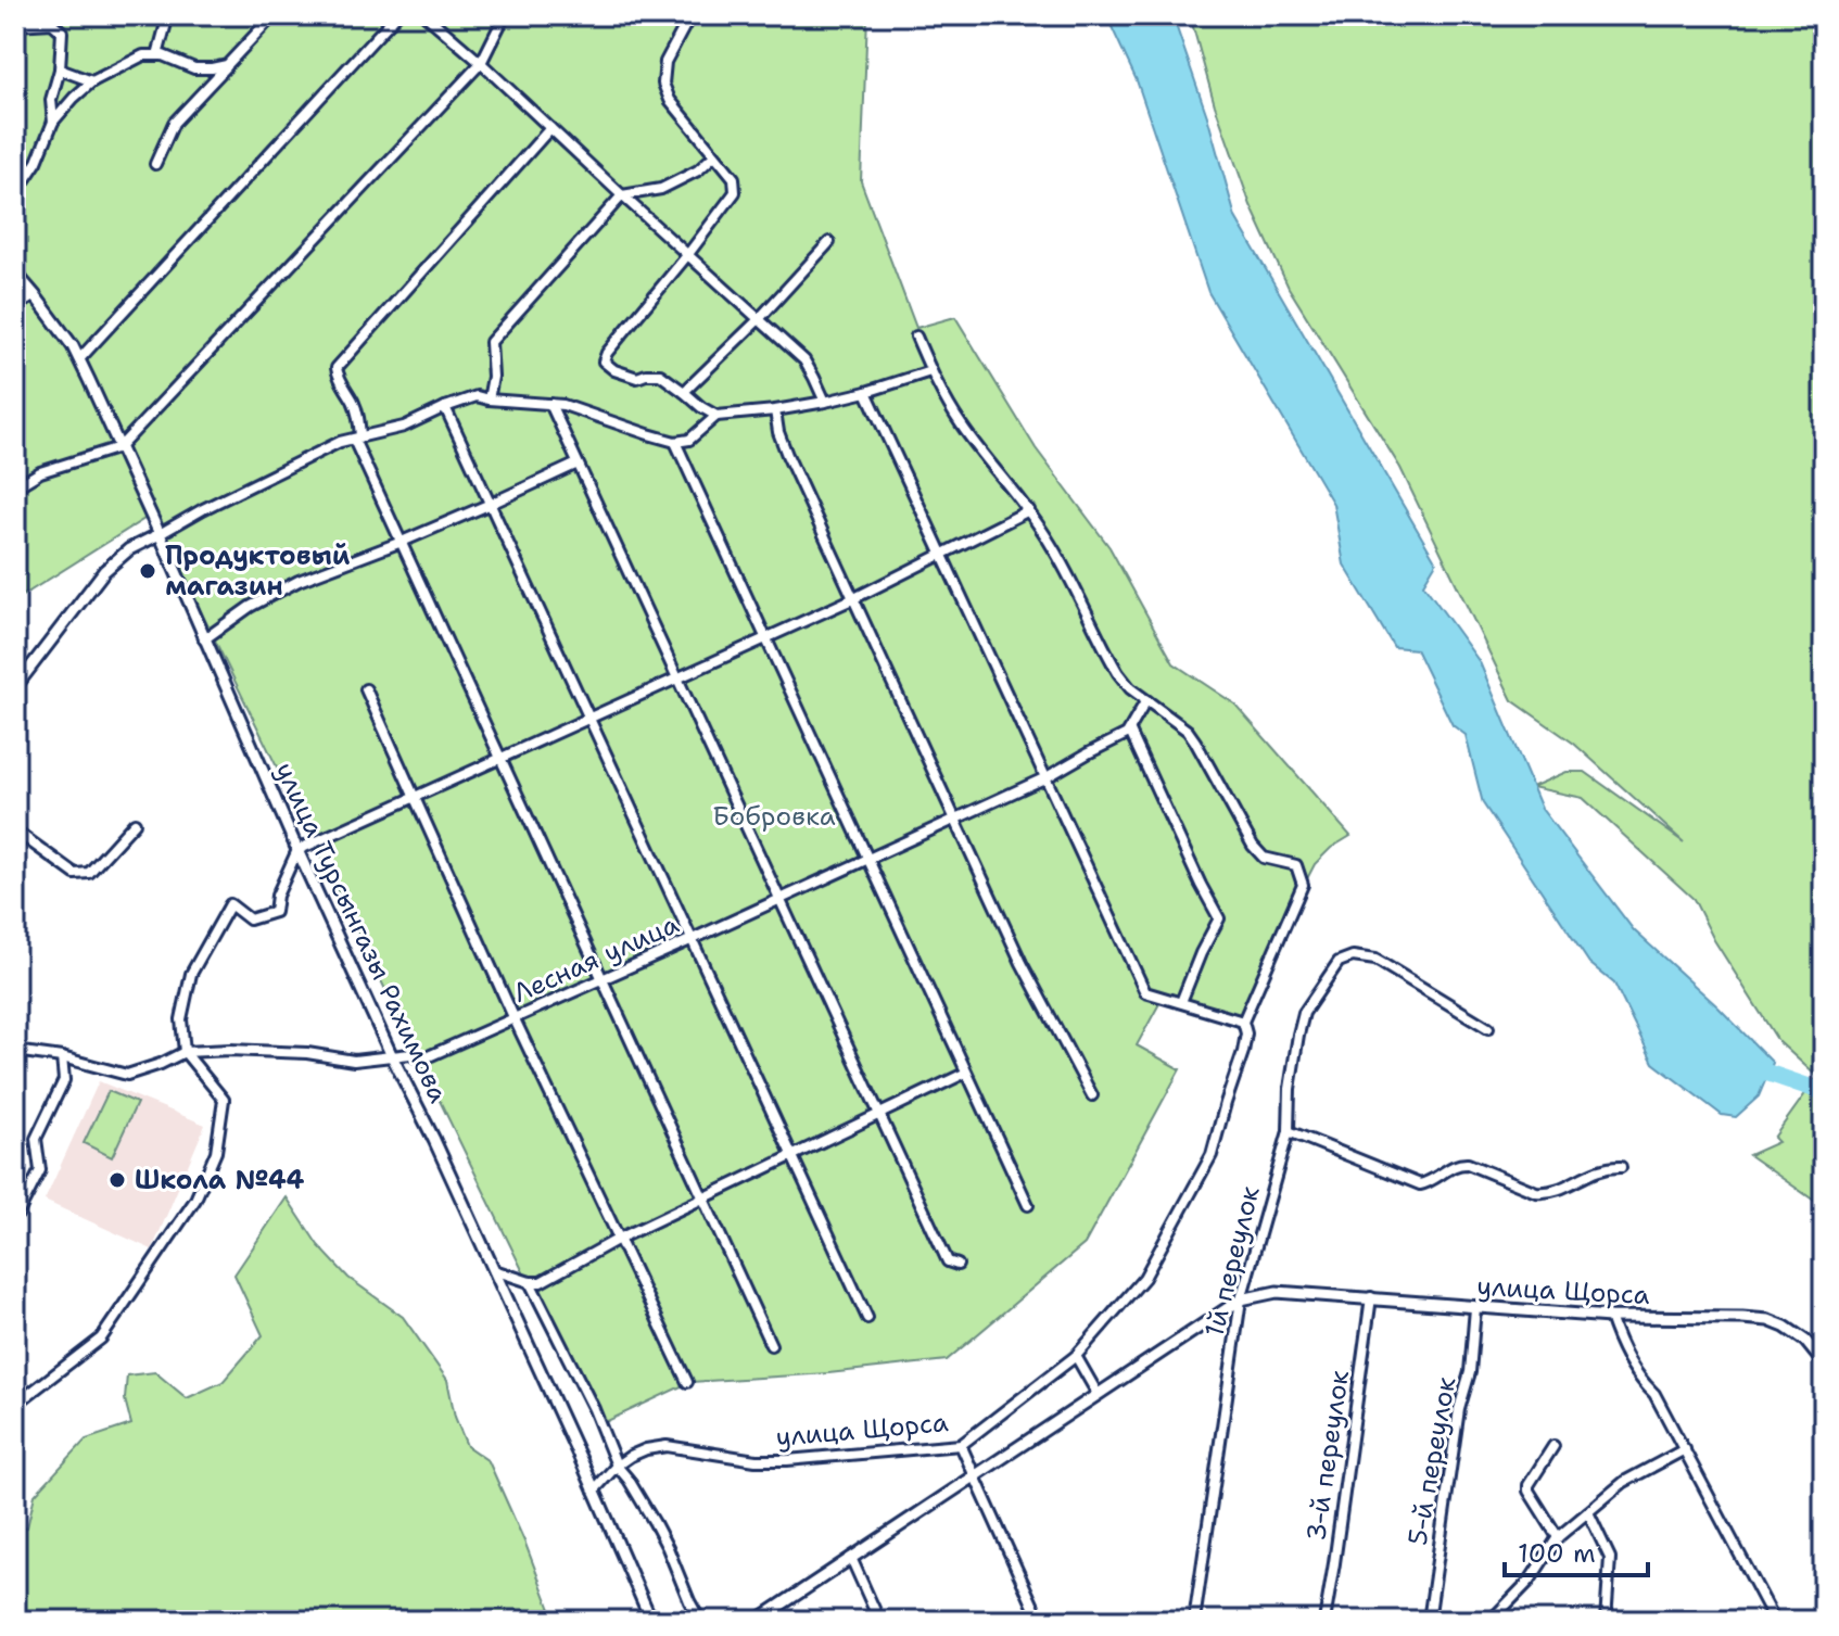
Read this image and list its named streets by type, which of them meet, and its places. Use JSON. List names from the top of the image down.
{
  "streets": {
    "street": [
      "улица Турсынгазы Рахимова",
      "Лесная улица",
      "1й переулок",
      "улица Щорса",
      "3-й переулок",
      "5-й переулок"
    ]
  },
  "crossings": [
    ["улица Турсынгазы Рахимова", "Лесная улица"],
    ["1й переулок", "улица Щорса"],
    ["улица Щорса", "3-й переулок"],
    ["улица Щорса", "5-й переулок"]
  ],
  "parks": ["Бобровка"],
  "places": ["Продуктовый магазин", "Школа №44"],
  "scale_bar": "100 m"
}
